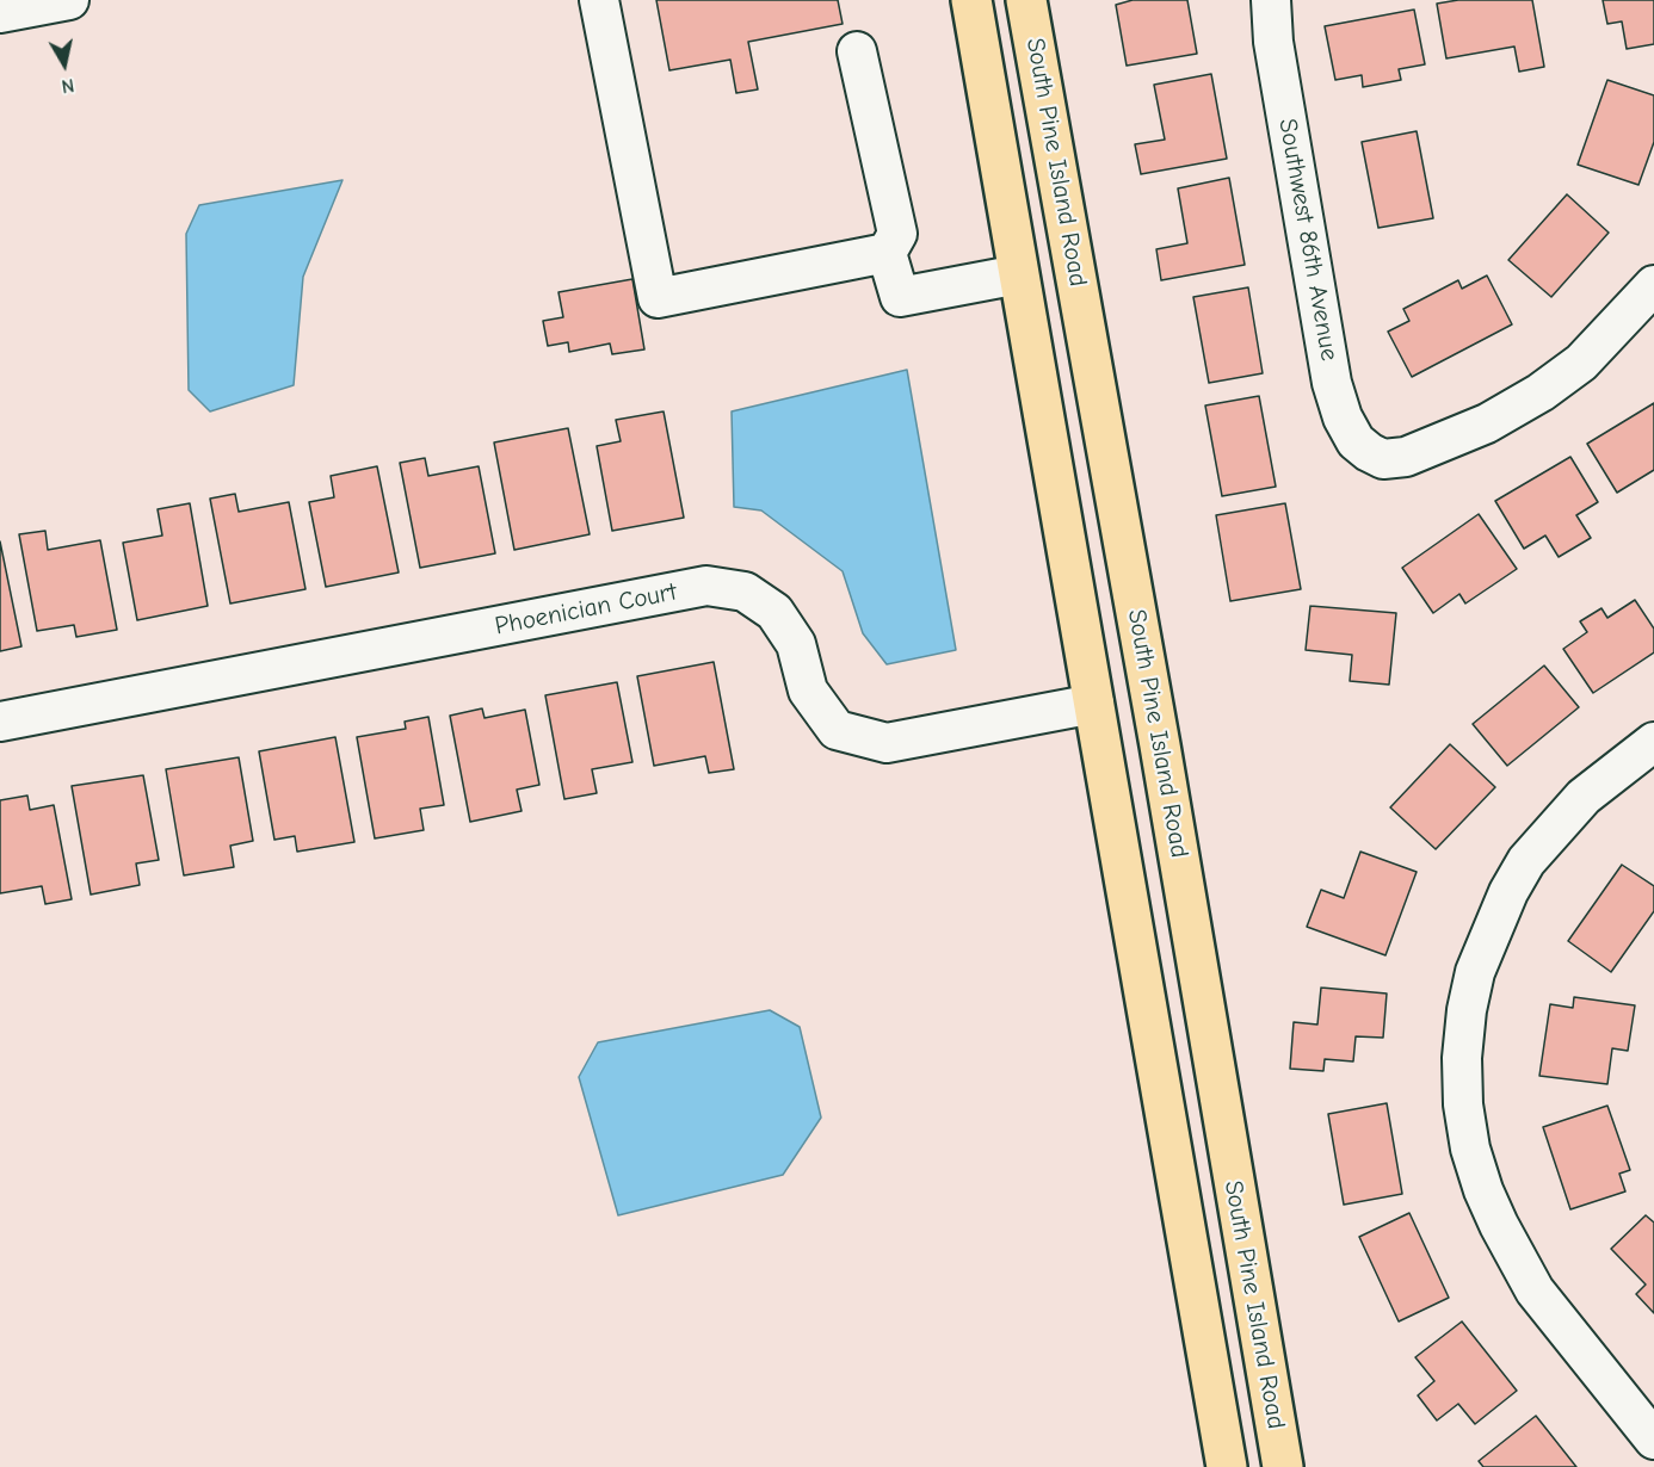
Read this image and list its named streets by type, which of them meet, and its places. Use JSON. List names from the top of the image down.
{
  "streets": {
    "main road": ["South Pine Island Road"],
    "street": ["Southwest 86th Avenue", "Phoenician Court"]
  },
  "north": "bottom"
}
